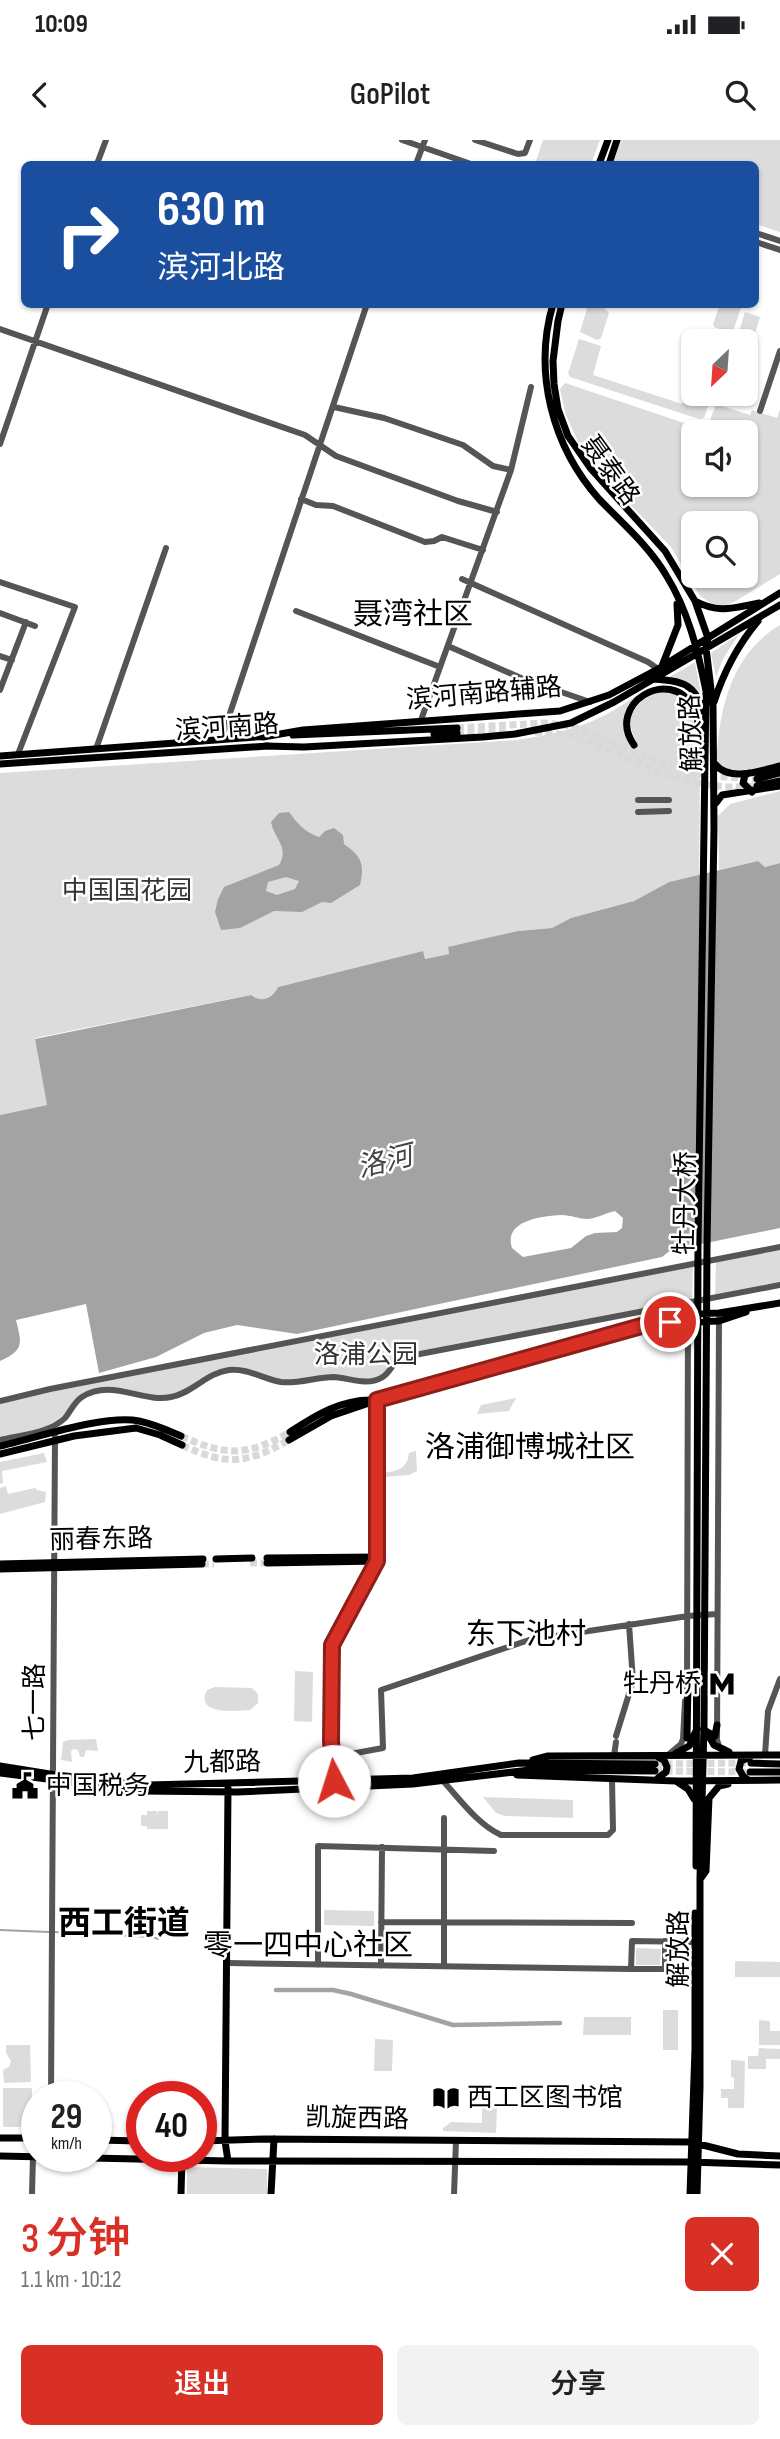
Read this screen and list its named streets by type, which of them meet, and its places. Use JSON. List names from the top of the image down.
{
  "streets": {
    "main road": [
      "聂泰路",
      "滨河南路辅路",
      "滨河南路",
      "解放路",
      "牡丹大桥",
      "丽春东路",
      "九都路",
      "凯旋西路"
    ],
    "street": ["七一路"]
  },
  "crossings": [
    ["聂泰路", "滨河南路辅路"],
    ["聂泰路", "解放路"],
    ["滨河南路辅路", "滨河南路"],
    ["滨河南路辅路", "解放路"],
    ["解放路", "牡丹大桥"],
    ["解放路", "凯旋西路"],
    ["丽春东路", "七一路"],
    ["七一路", "九都路"]
  ],
  "districts": [
    "聂湾社区",
    "洛浦御博城社区",
    "东下池村",
    "西工街道",
    "零一四中心社区"
  ],
  "water": ["洛河"],
  "parks": ["中国国花园", "洛浦公园"],
  "places": {
    "metro station": ["牡丹桥"],
    "public building": ["中国税务"],
    "library": ["西工区图书馆"]
  },
  "north": "bottom left",
  "page": {
    "status": "10:09",
    "header": "GoPilot",
    "turn": ["630 m", "滨河北路"],
    "speed": "29 km/h",
    "limit": "40",
    "heading": ["3 分钟", "1.1 km · 10:12"],
    "buttons": ["退出", "分享"]
  }
}
